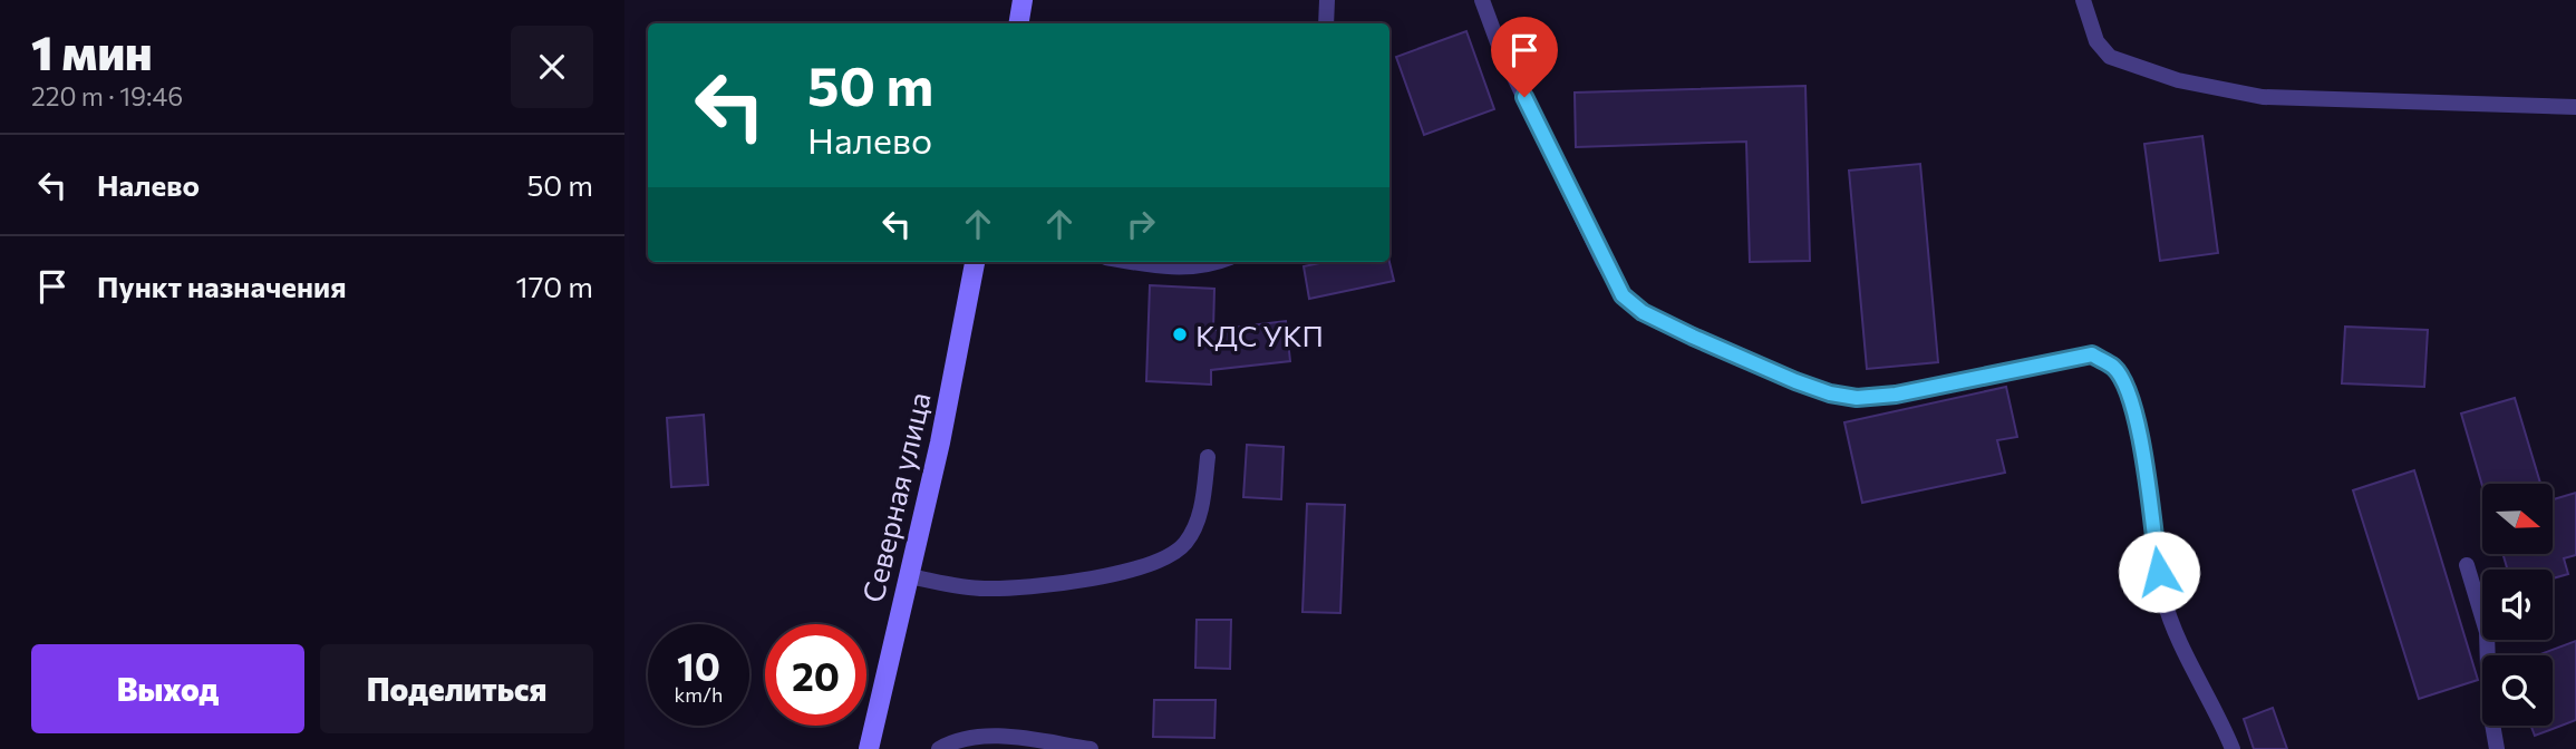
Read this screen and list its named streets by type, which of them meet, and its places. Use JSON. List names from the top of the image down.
{
  "streets": {
    "street": ["Северная улица"]
  },
  "places": ["КДС УКП"],
  "north": "right",
  "page": {
    "heading": ["1 мин", "220 m · 19:46"],
    "turn": ["50 m", "Налево"],
    "list": [
      {
        "name": "Налево",
        "value": "50 m"
      },
      {
        "name": "Пункт назначения",
        "value": "170 m"
      }
    ],
    "speed": "10 km/h",
    "limit": "20",
    "buttons": ["Выход", "Поделиться"]
  }
}
